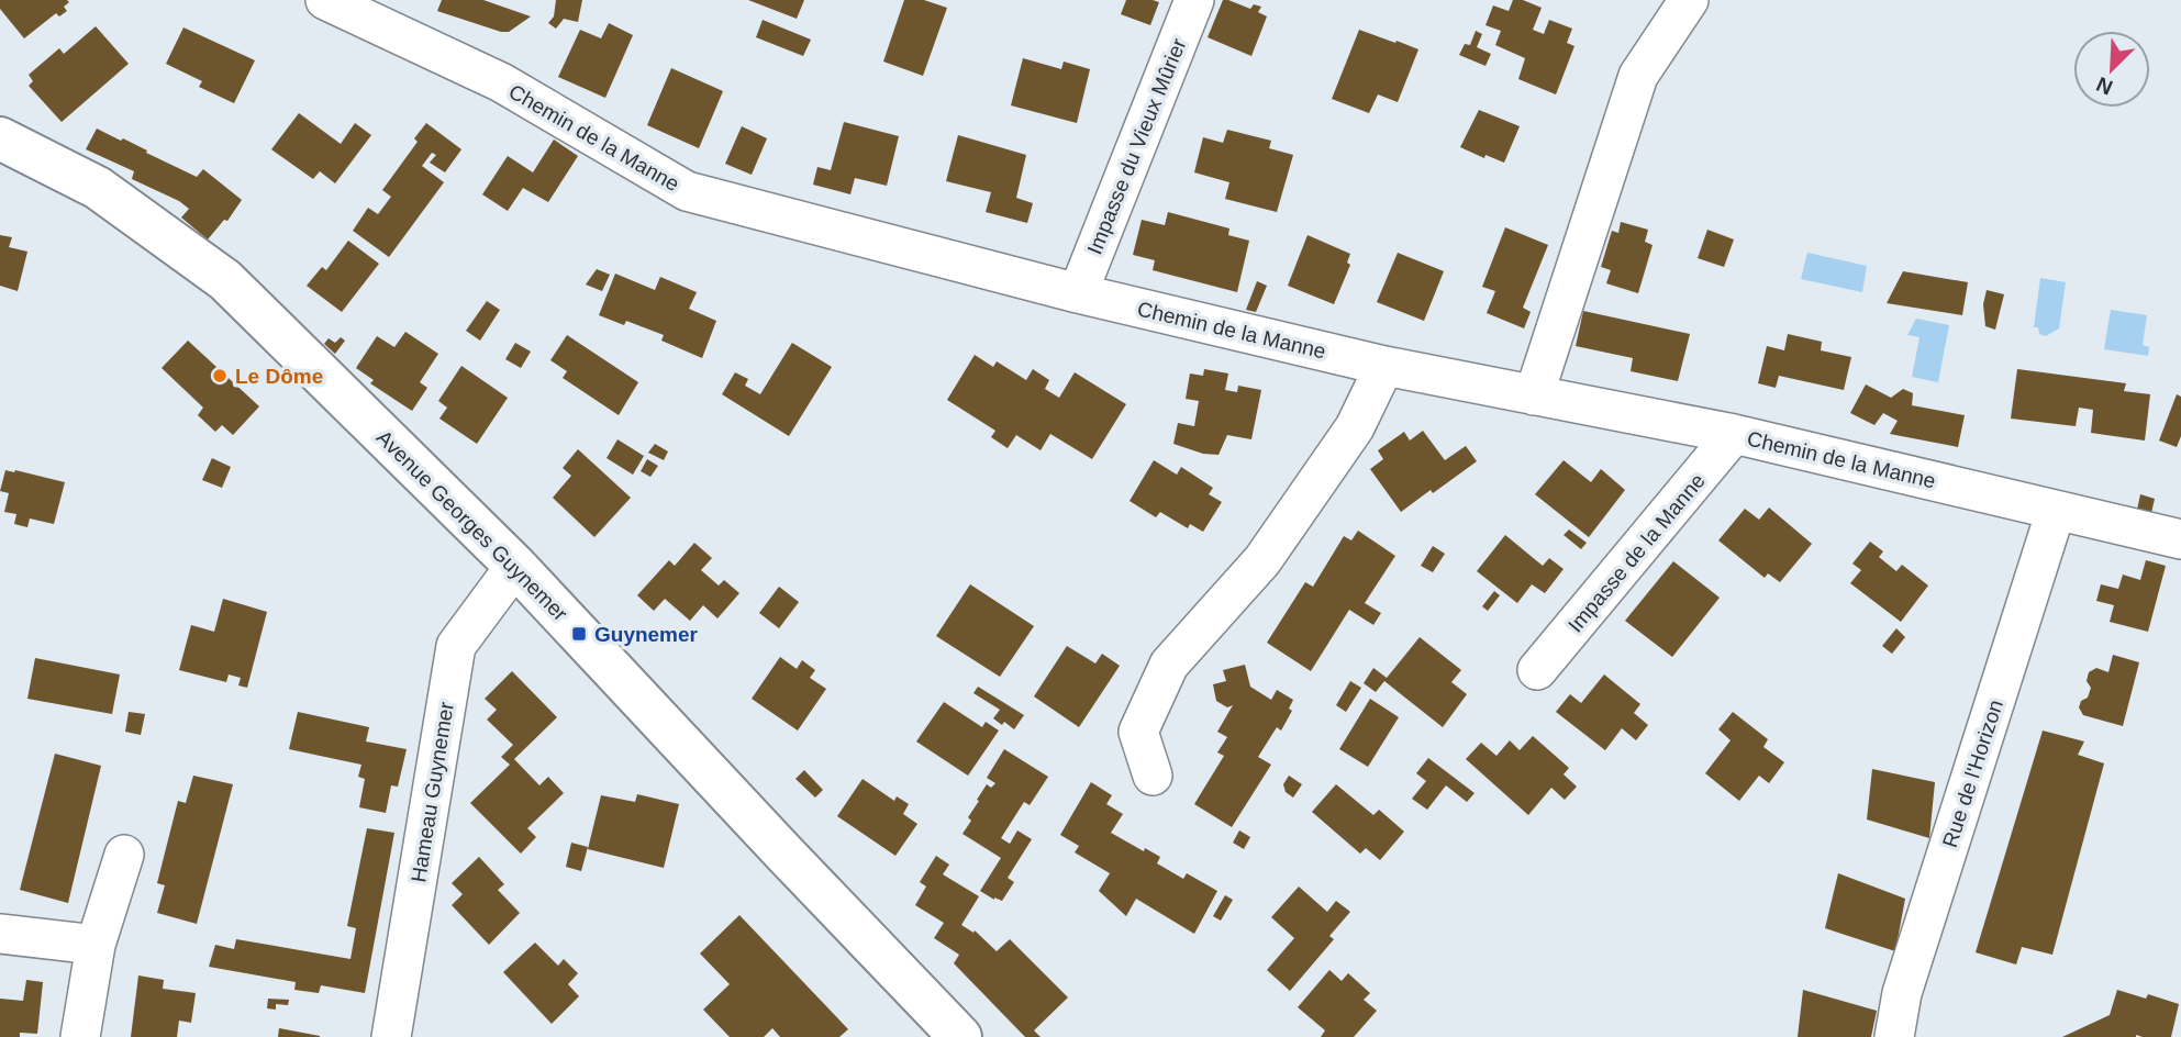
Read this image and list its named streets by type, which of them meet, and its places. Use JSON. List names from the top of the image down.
{
  "streets": {
    "main road": ["Avenue Georges Guynemer"],
    "street": [
      "Chemin de la Manne",
      "Impasse du Vieux Mûrier",
      "Impasse de la Manne",
      "Rue de l'Horizon",
      "Hameau Guynemer"
    ]
  },
  "crossings": [
    ["Chemin de la Manne", "Impasse du Vieux Mûrier"],
    ["Chemin de la Manne", "Impasse de la Manne"],
    ["Chemin de la Manne", "Rue de l'Horizon"],
    ["Avenue Georges Guynemer", "Hameau Guynemer"]
  ],
  "places": {
    "other": ["Le Dôme"],
    "transit": ["Guynemer"]
  },
  "north": "bottom left"
}
